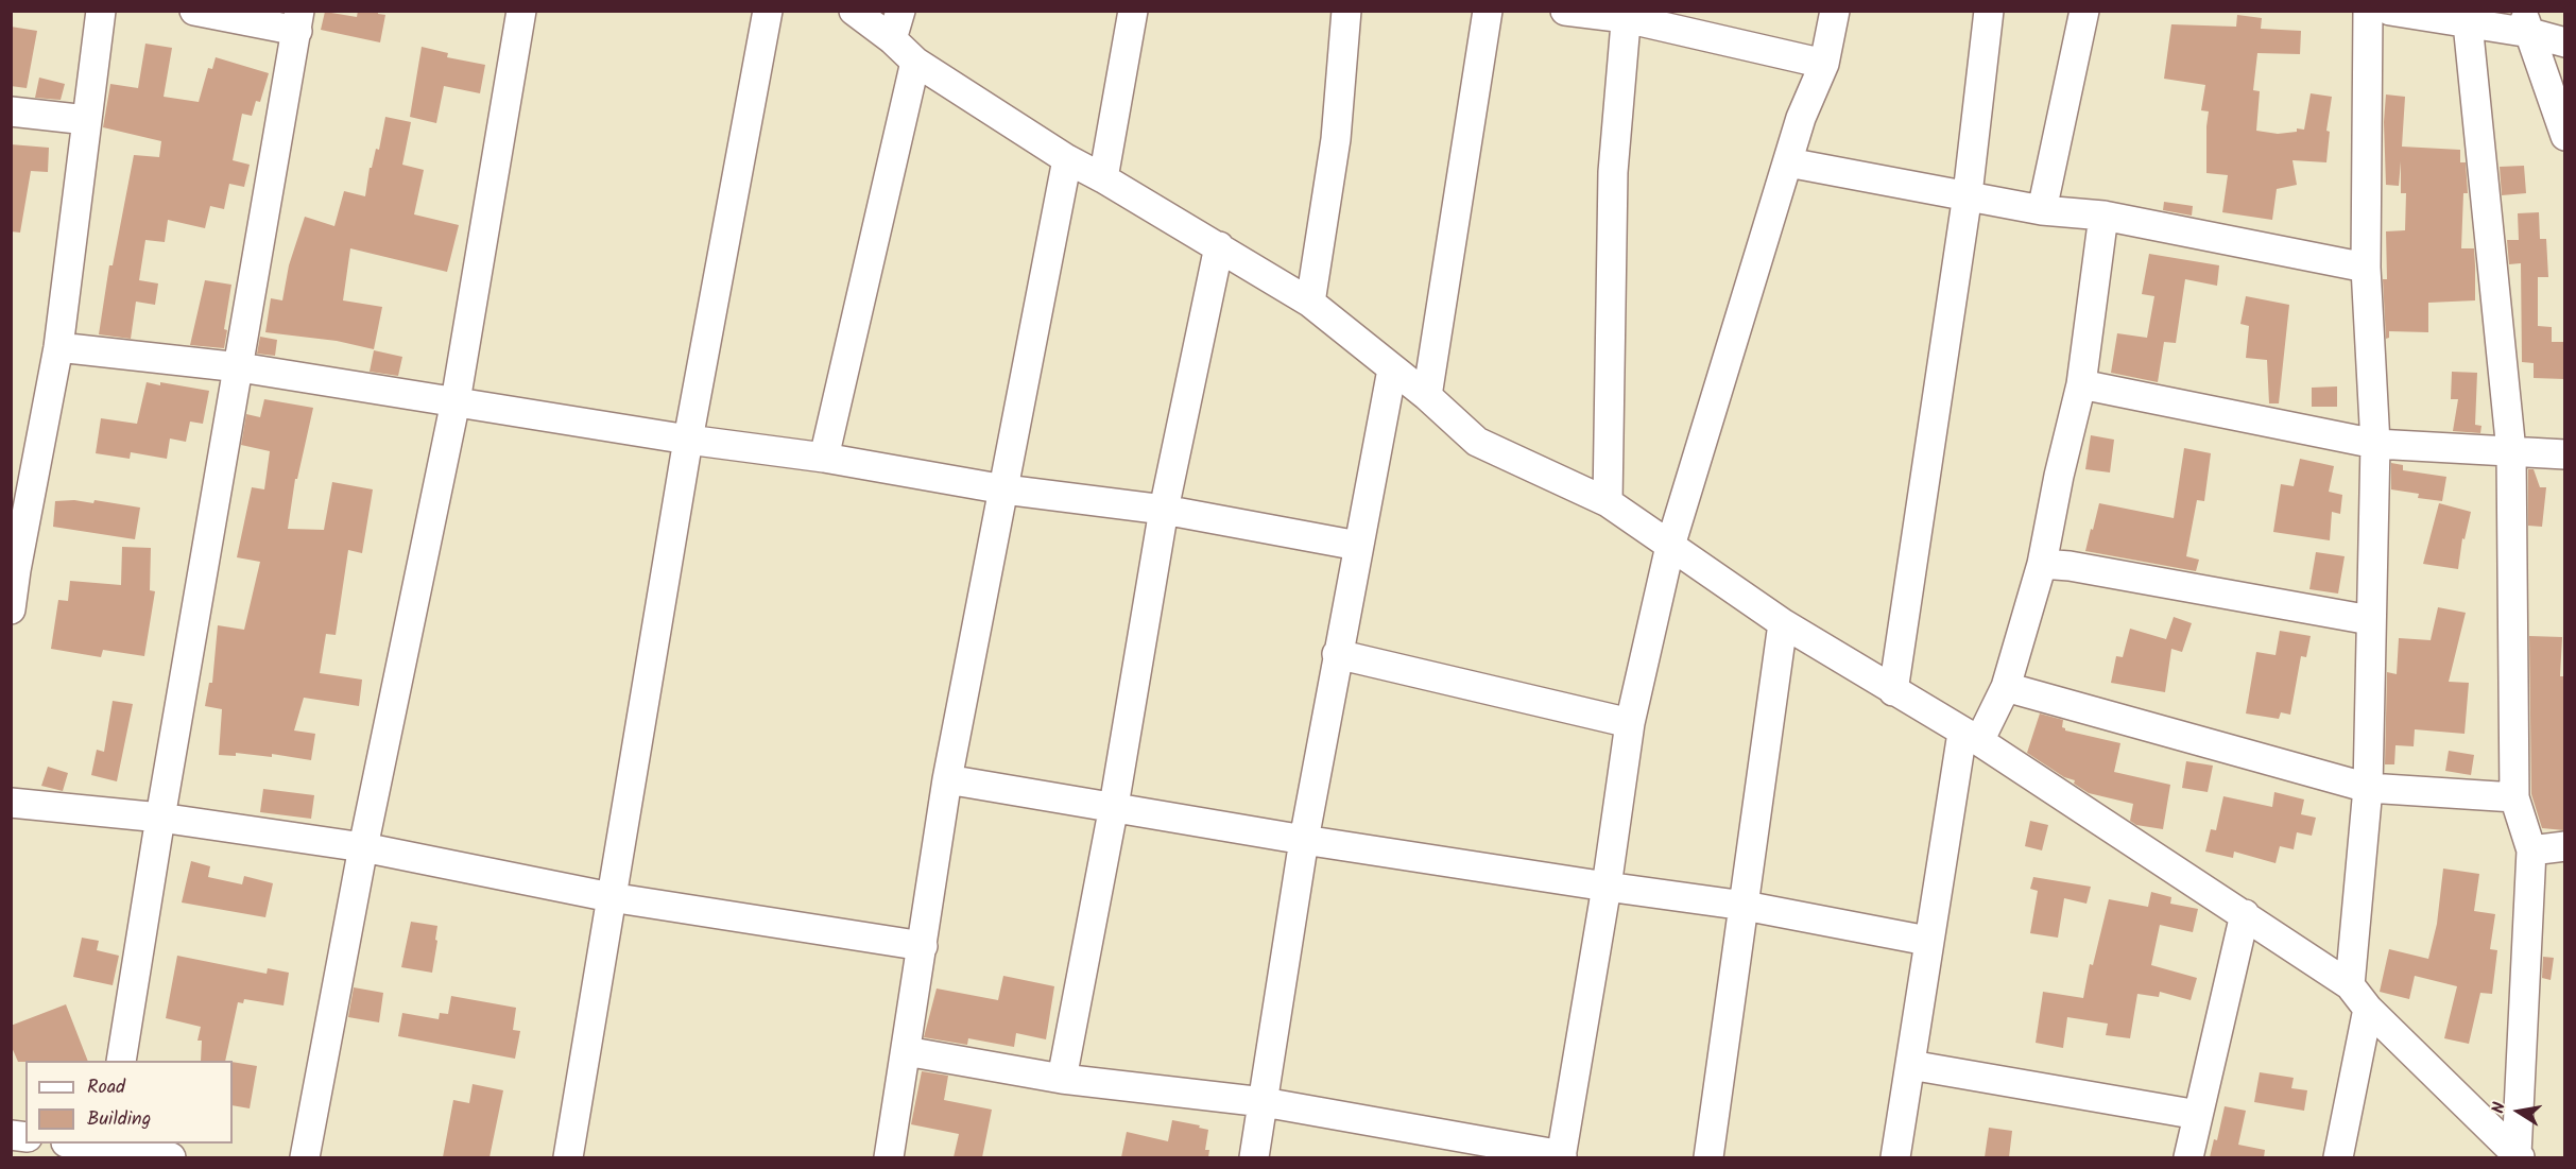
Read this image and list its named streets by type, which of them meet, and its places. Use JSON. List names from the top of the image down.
{
  "legend": ["Road", "Building"],
  "north": "left"
}
